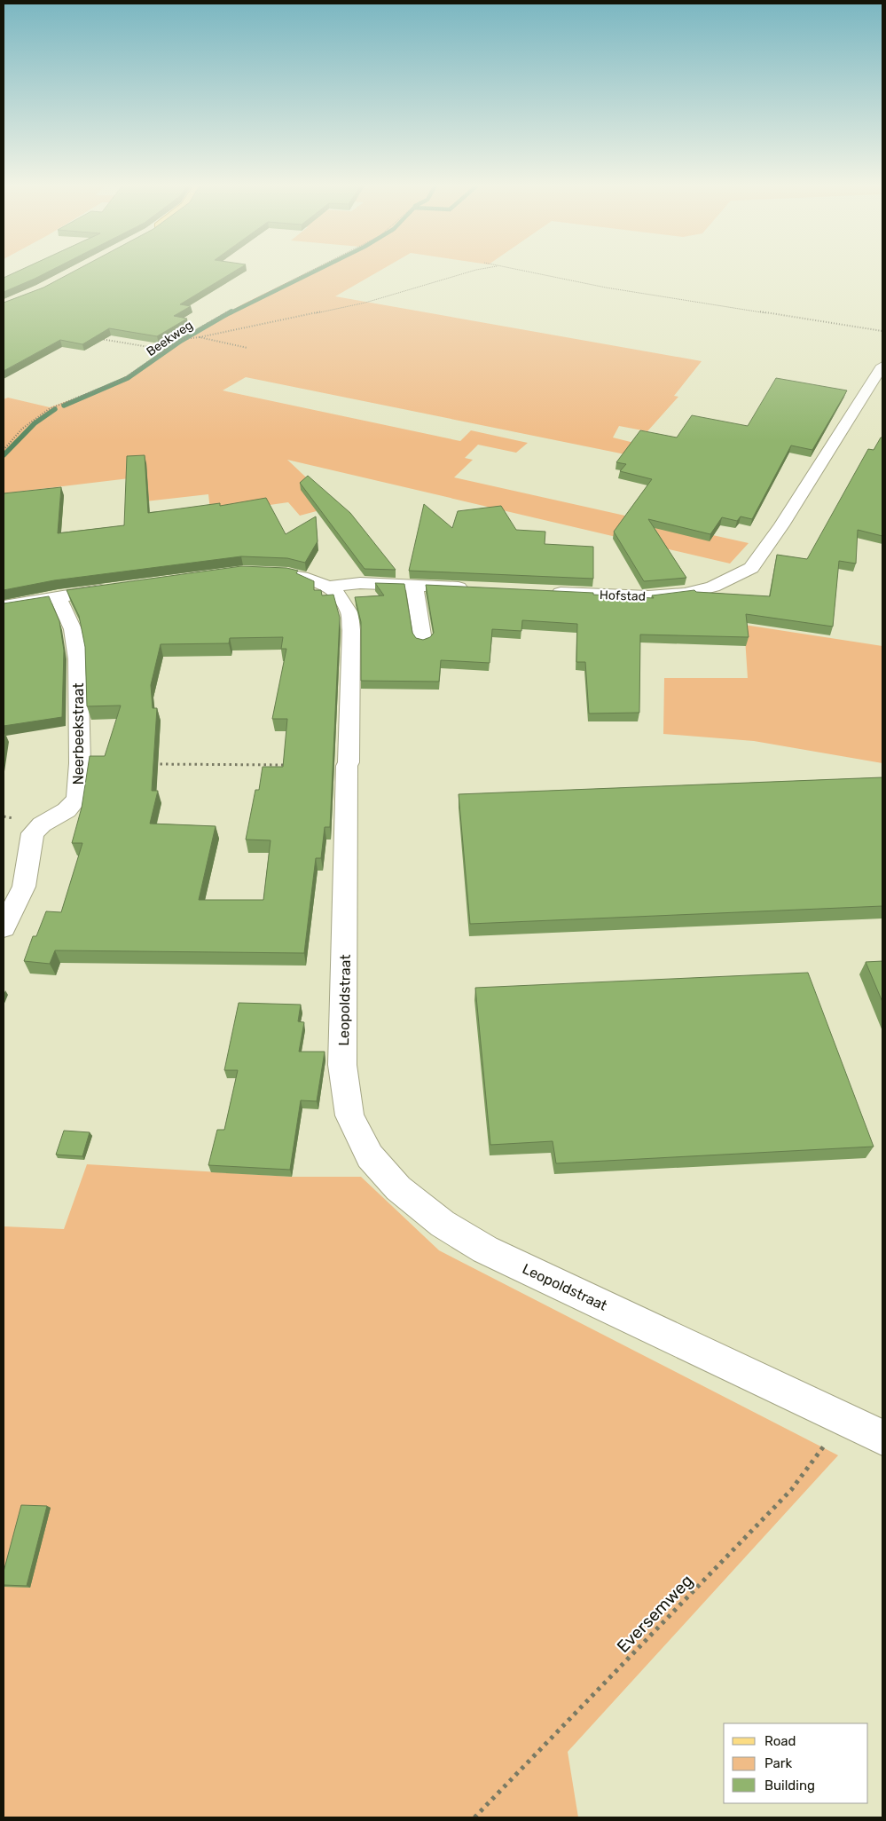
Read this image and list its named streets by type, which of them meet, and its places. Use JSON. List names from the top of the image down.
{
  "streets": {
    "street": ["Hofstad", "Neerbeekstraat", "Leopoldstraat"],
    "path": ["Beekweg", "Eversemweg"]
  },
  "crossings": [
    ["Leopoldstraat", "Eversemweg"]
  ],
  "legend": ["Road", "Park", "Building"]
}
